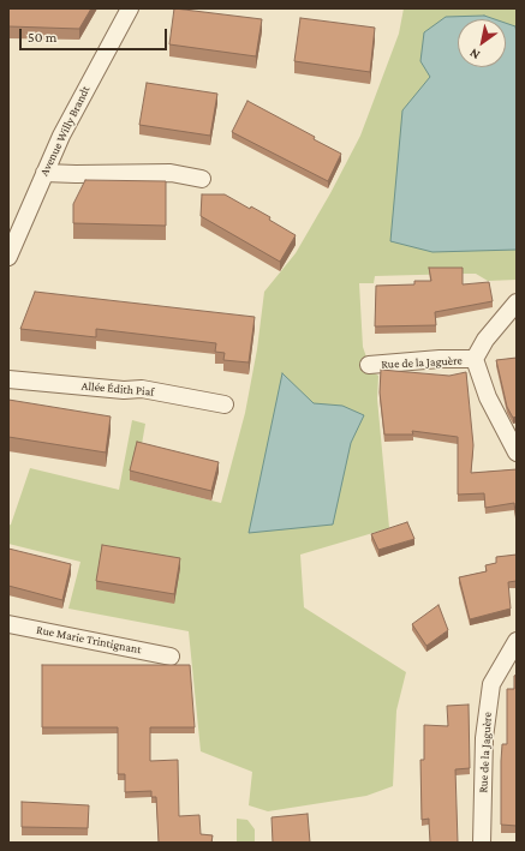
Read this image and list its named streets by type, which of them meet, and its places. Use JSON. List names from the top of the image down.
{
  "streets": {
    "street": [
      "Avenue Willy Brandt",
      "Rue de la Jaguère",
      "Allée Édith Piaf",
      "Rue Marie Trintignant"
    ]
  },
  "scale_bar": "50 m",
  "north": "bottom left"
}
